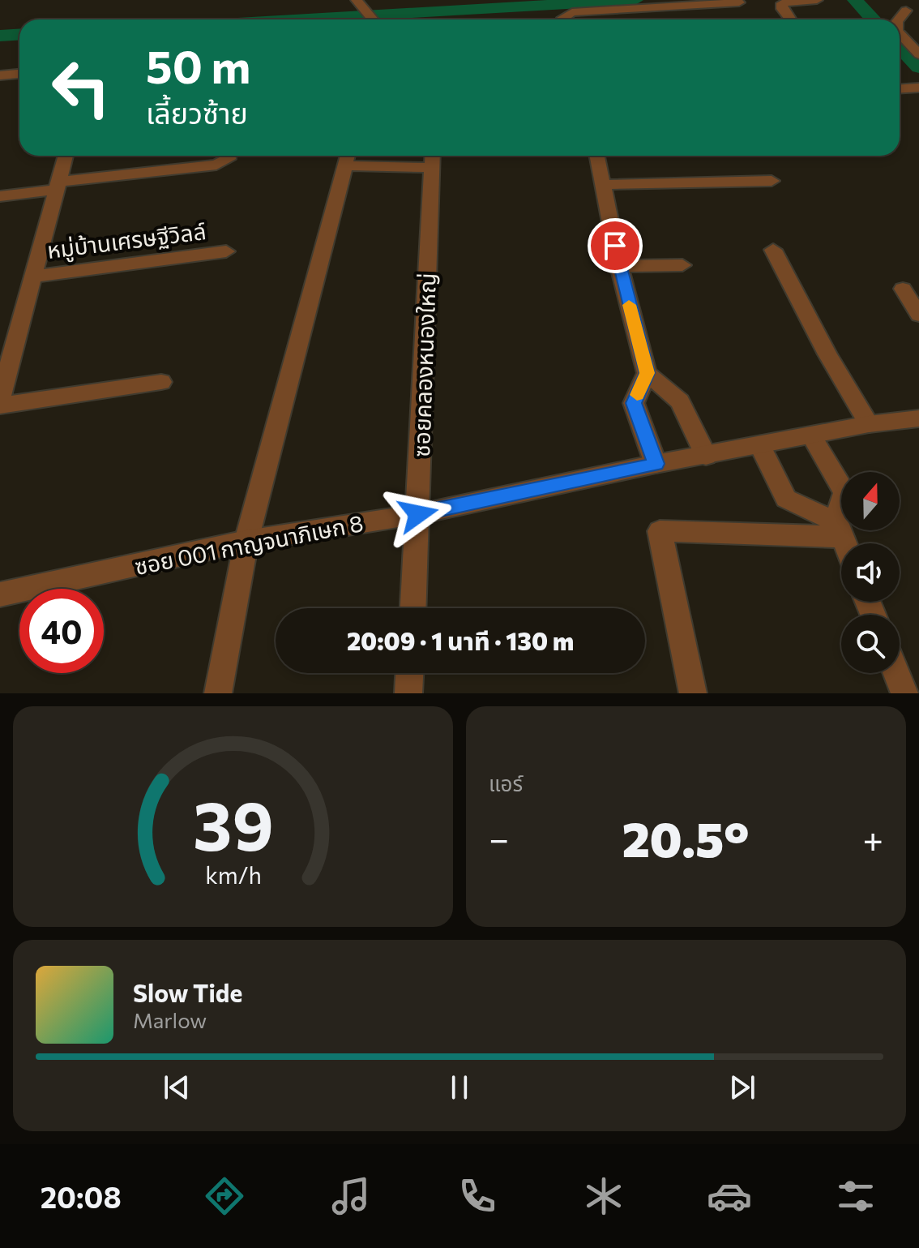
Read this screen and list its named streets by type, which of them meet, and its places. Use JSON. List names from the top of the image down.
{
  "streets": {
    "street": ["หมู่บ้านเศรษฐีวิลล์", "ซอยคลองหนองใหญ่", "ซอย 001 กาญจนาภิเษก 8"]
  },
  "crossings": [
    ["ซอยคลองหนองใหญ่", "ซอย 001 กาญจนาภิเษก 8"]
  ],
  "north": "top",
  "page": {
    "turn": ["50 m", "เลี้ยวซ้าย"],
    "limit": "40",
    "trip": "20:09 · 1 นาที · 130 m",
    "tile": "แอร์",
    "heat": ["−", "20.5°", "+"],
    "song": ["Slow Tide", "Marlow"],
    "tabs": "20:08",
    "gauge": ["39", "km/h"]
  }
}
